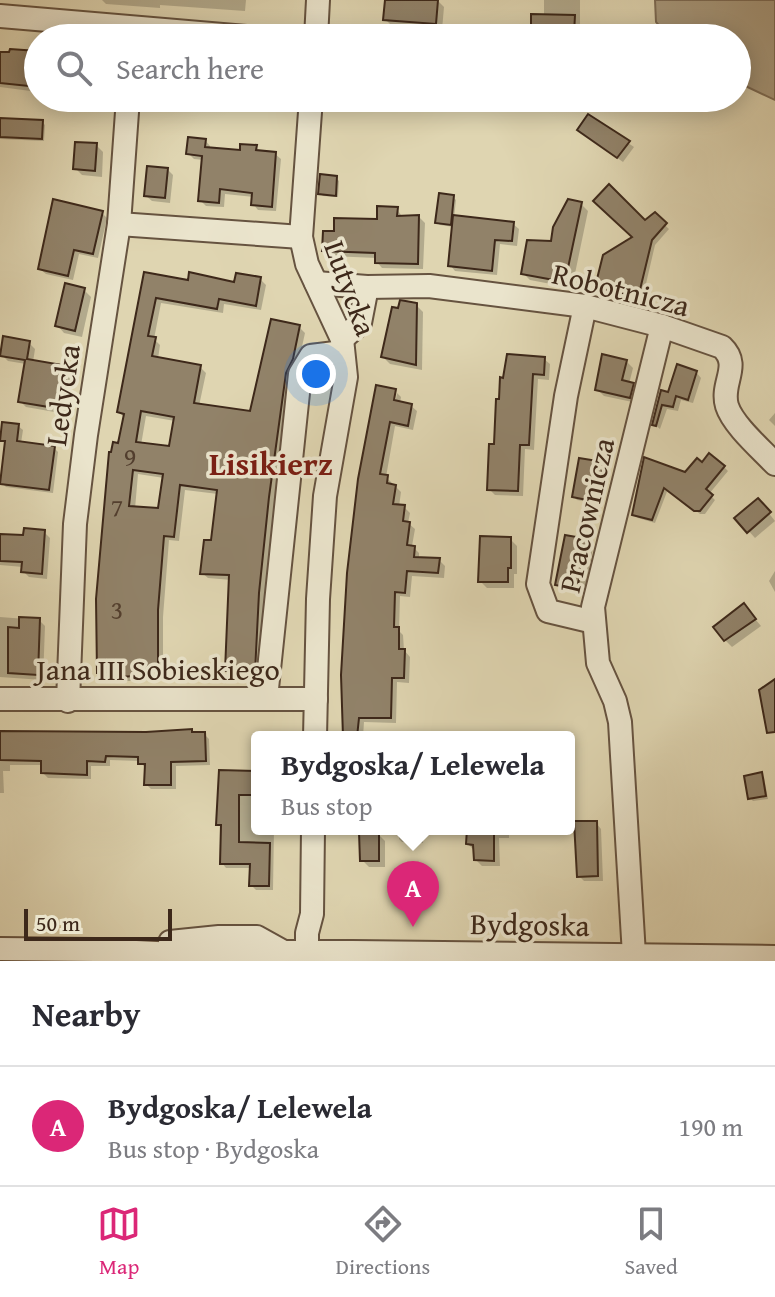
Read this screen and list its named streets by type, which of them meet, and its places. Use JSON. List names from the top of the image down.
{
  "streets": {
    "street": [
      "Lutycka",
      "Robotnicza",
      "Ledycka",
      "Pracownicza",
      "Jana III Sobieskiego",
      "Bydgoska"
    ]
  },
  "crossings": [
    ["Lutycka", "Robotnicza"],
    ["Lutycka", "Jana III Sobieskiego"],
    ["Robotnicza", "Pracownicza"],
    ["Ledycka", "Jana III Sobieskiego"],
    ["Pracownicza", "Bydgoska"]
  ],
  "districts": ["Lisikierz"],
  "house_numbers": ["9", "7", "3"],
  "scale_bar": "50 m",
  "page": {
    "search": "Search here",
    "popup": ["Bydgoska/ Lelewela", "Bus stop"],
    "pins": "A",
    "scale": "50 m",
    "heading": "Nearby",
    "list": [
      {
        "mark": "A",
        "name": "Bydgoska/ Lelewela",
        "note": "Bus stop · Bydgoska",
        "value": "190 m"
      }
    ],
    "nav": ["Map", "Directions", "Saved"]
  }
}
